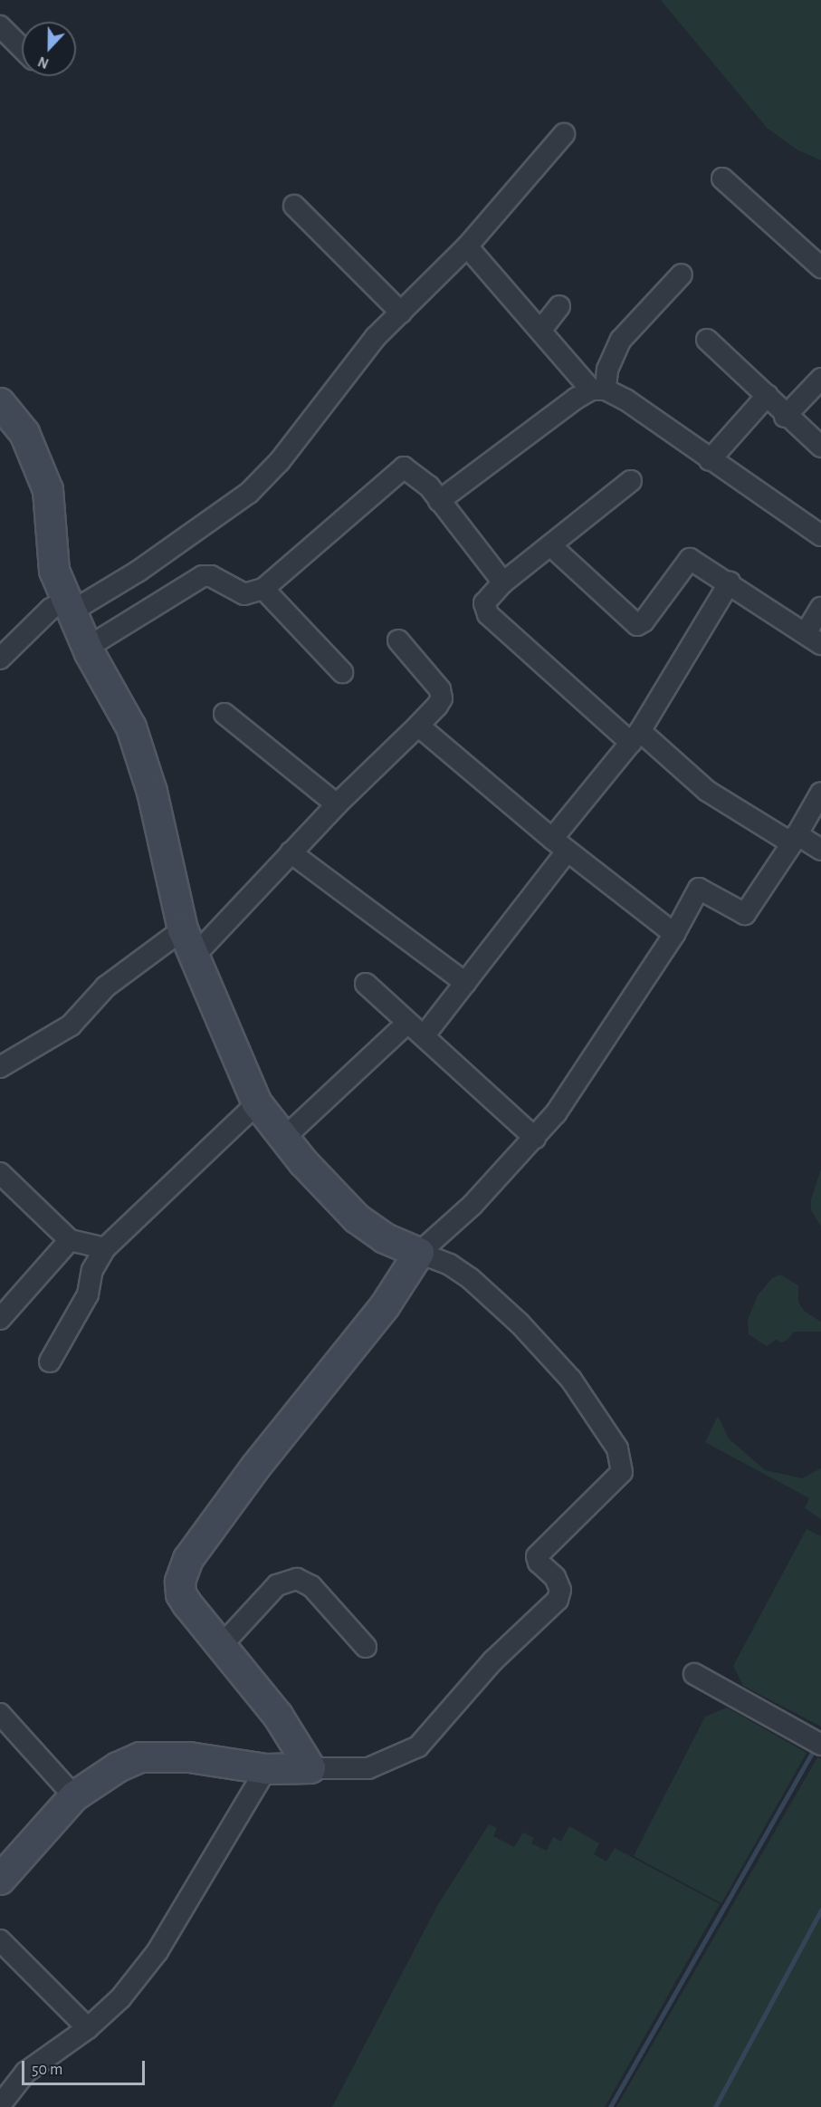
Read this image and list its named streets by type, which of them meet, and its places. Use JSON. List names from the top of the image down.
{
  "scale_bar": "50 m",
  "north": "bottom"
}
